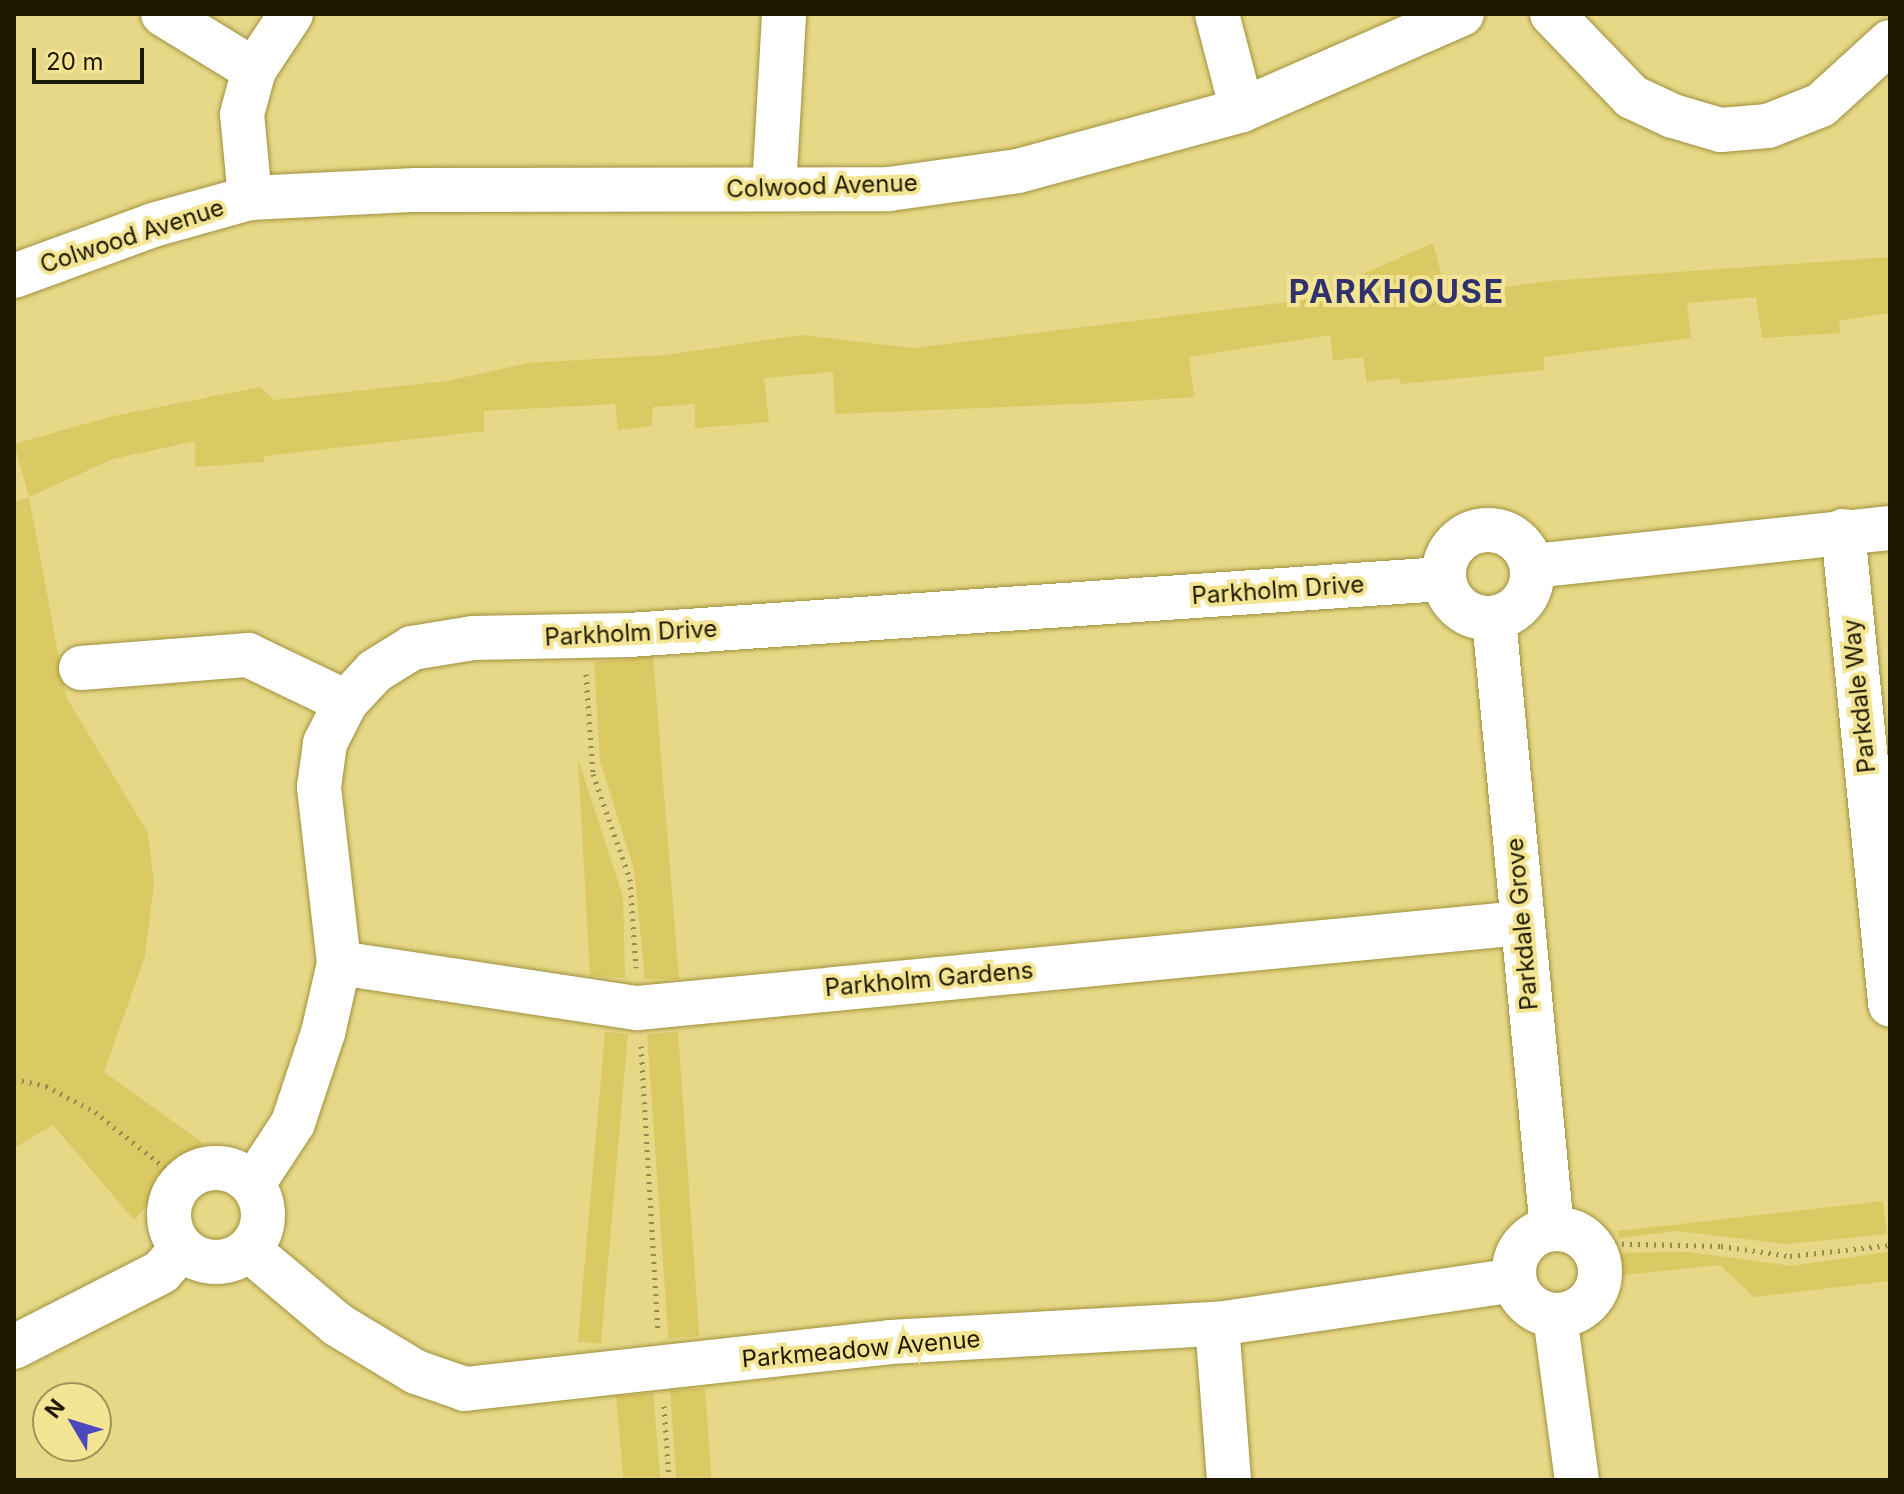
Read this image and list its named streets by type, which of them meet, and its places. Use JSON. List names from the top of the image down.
{
  "streets": {
    "street": [
      "Colwood Avenue",
      "Parkholm Drive",
      "Parkdale Way",
      "Parkdale Grove",
      "Parkholm Gardens",
      "Parkmeadow Avenue"
    ]
  },
  "crossings": [
    ["Parkholm Drive", "Parkdale Grove"],
    ["Parkholm Drive", "Parkholm Gardens"],
    ["Parkholm Drive", "Parkmeadow Avenue"],
    ["Parkdale Grove", "Parkholm Gardens"],
    ["Parkdale Grove", "Parkmeadow Avenue"]
  ],
  "districts": ["PARKHOUSE"],
  "scale_bar": "20 m",
  "north": "top left"
}
